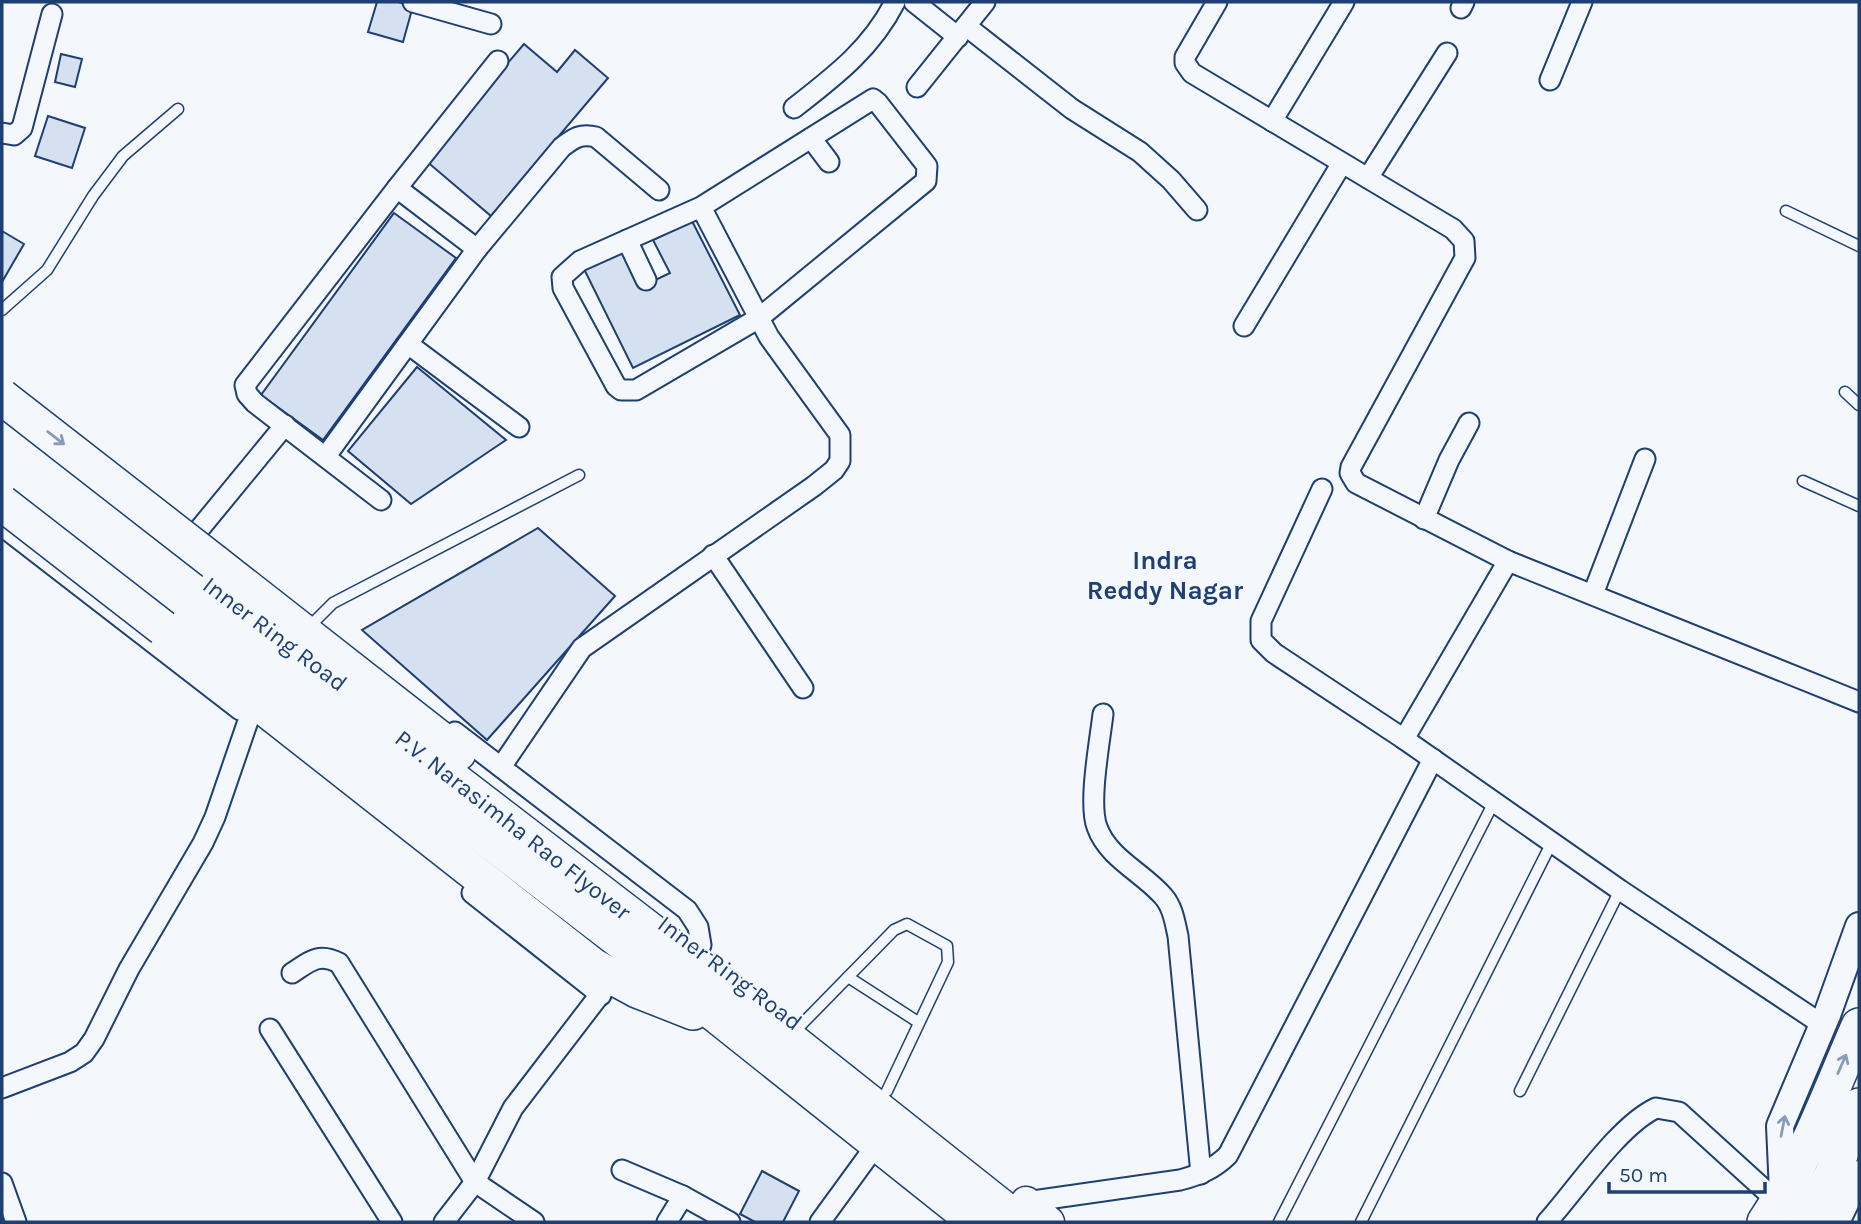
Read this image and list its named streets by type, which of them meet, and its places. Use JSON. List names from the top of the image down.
{
  "streets": {
    "highway": ["Inner Ring Road", "P.V. Narasimha Rao Flyover"]
  },
  "crossings": [
    ["Inner Ring Road", "P.V. Narasimha Rao Flyover"]
  ],
  "districts": ["Indra Reddy Nagar"],
  "scale_bar": "50 m"
}
